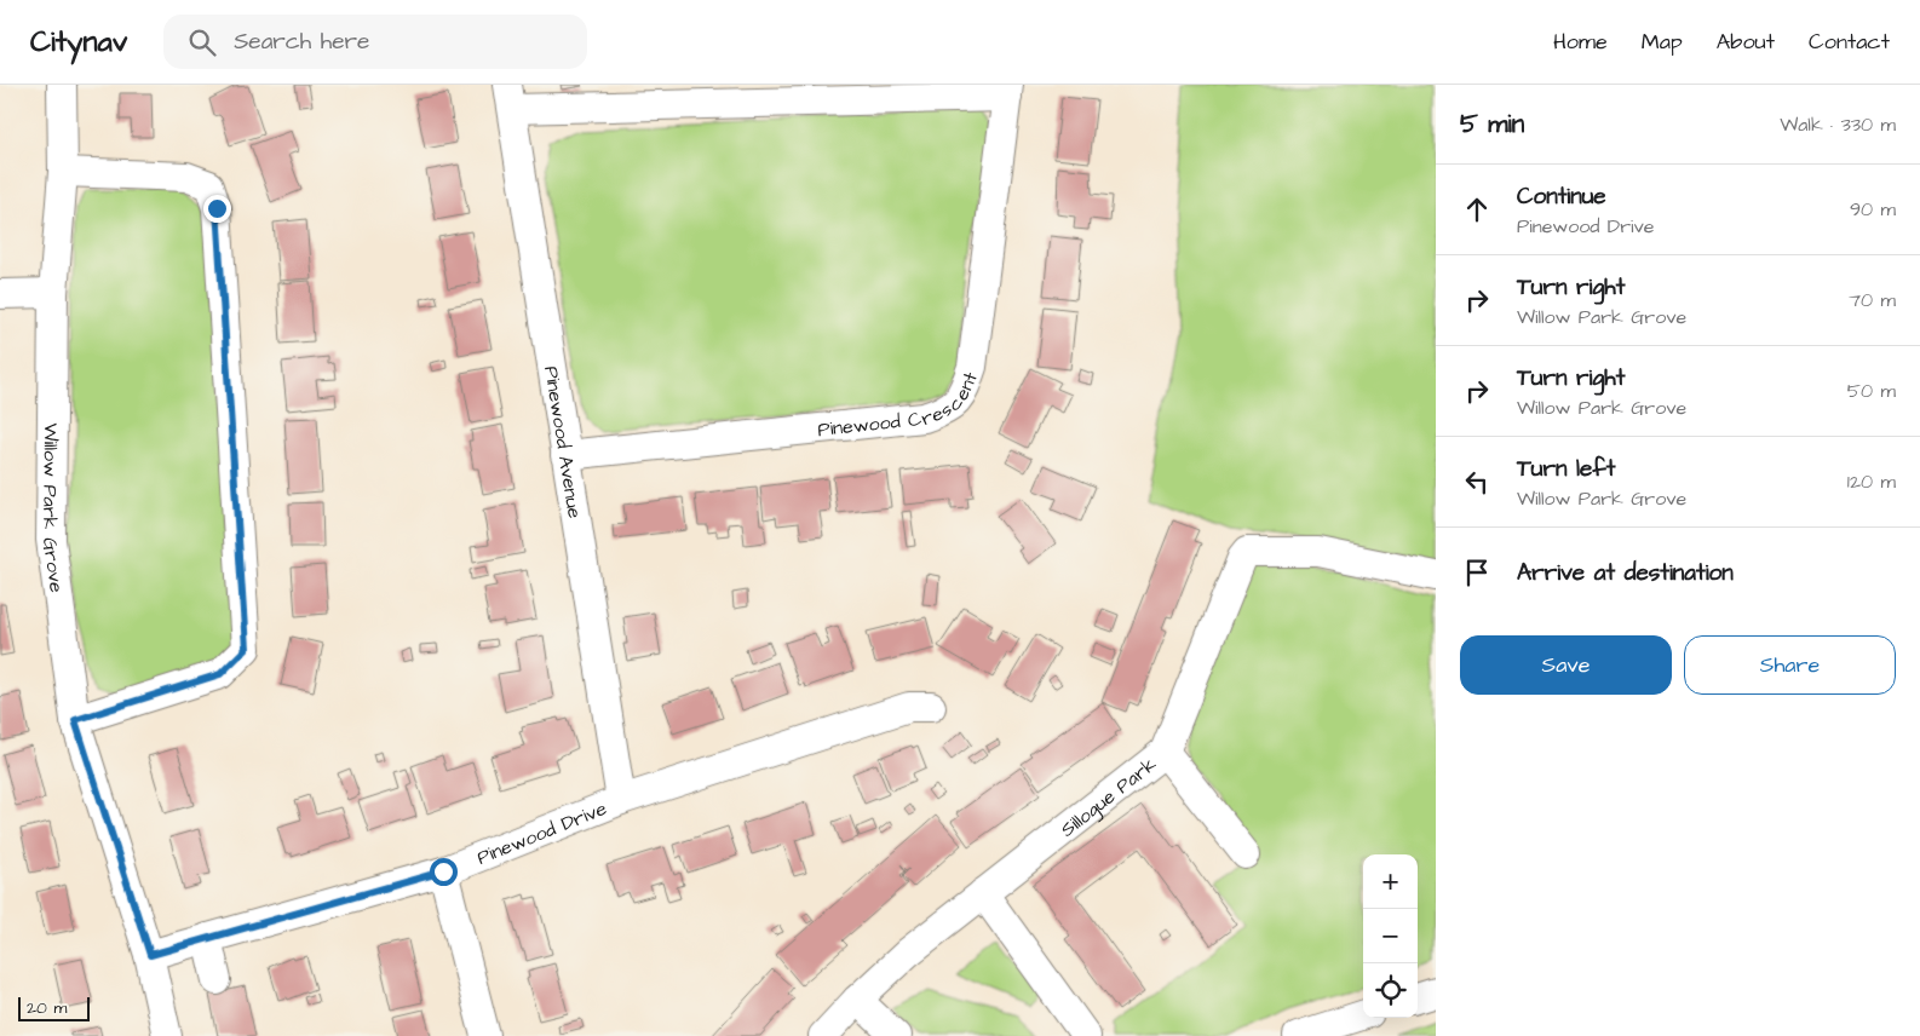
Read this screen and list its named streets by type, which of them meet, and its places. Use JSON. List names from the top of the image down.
{
  "streets": {
    "street": [
      "Pinewood Crescent",
      "Pinewood Avenue",
      "Willow Park Grove",
      "Sillogue Park",
      "Pinewood Drive"
    ]
  },
  "crossings": [
    ["Pinewood Crescent", "Pinewood Avenue"],
    ["Pinewood Avenue", "Pinewood Drive"],
    ["Willow Park Grove", "Pinewood Drive"]
  ],
  "scale_bar": "20 m",
  "page": {
    "header": "Citynav",
    "search": "Search here",
    "nav": [
      "Home",
      "Map",
      "About",
      "Contact"
    ],
    "heading": ["5 min", "Walk · 330 m"],
    "list": [
      ["Continue", "Pinewood Drive", "90 m"],
      ["Turn right", "Willow Park Grove", "70 m"],
      ["Turn right", "Willow Park Grove", "50 m"],
      ["Turn left", "Willow Park Grove", "120 m"],
      "Arrive at destination"
    ],
    "buttons": ["Save", "Share"],
    "map_buttons": ["+", "−"],
    "scale": "20 m"
  }
}
